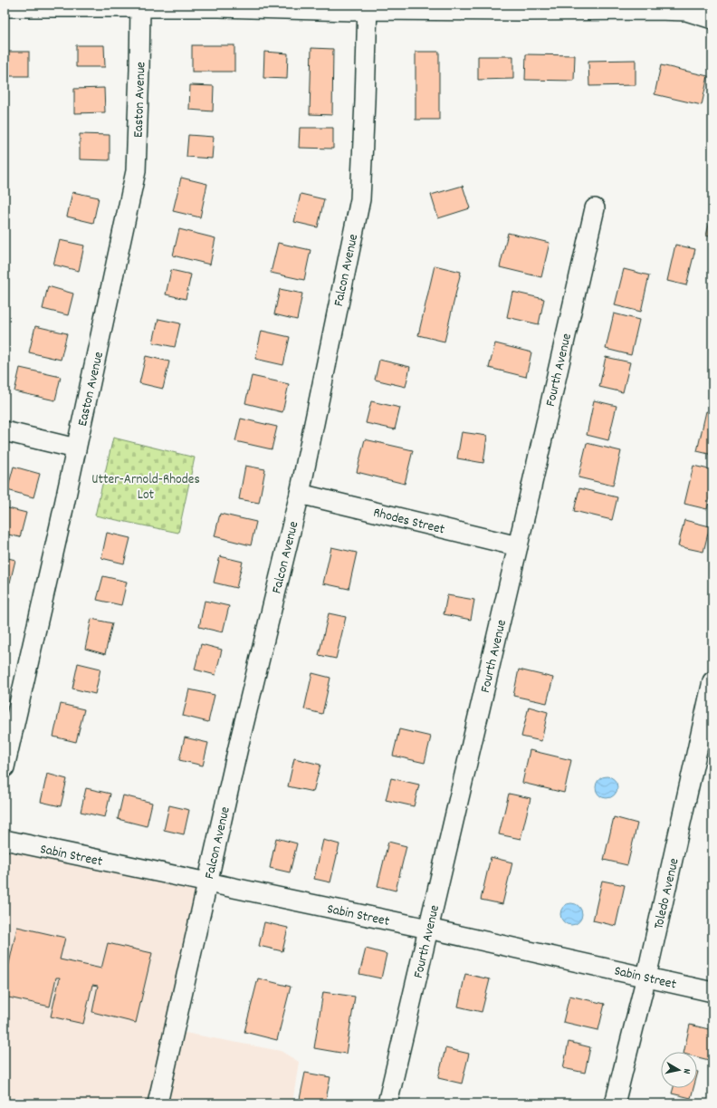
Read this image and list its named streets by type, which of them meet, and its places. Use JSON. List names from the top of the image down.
{
  "streets": {
    "street": [
      "Easton Avenue",
      "Falcon Avenue",
      "Fourth Avenue",
      "Rhodes Street",
      "Sabin Street",
      "Toledo Avenue"
    ]
  },
  "crossings": [
    ["Falcon Avenue", "Rhodes Street"],
    ["Falcon Avenue", "Sabin Street"],
    ["Fourth Avenue", "Rhodes Street"],
    ["Fourth Avenue", "Sabin Street"],
    ["Sabin Street", "Toledo Avenue"]
  ],
  "parks": ["Utter-Arnold-Rhodes Lot"],
  "north": "right"
}
